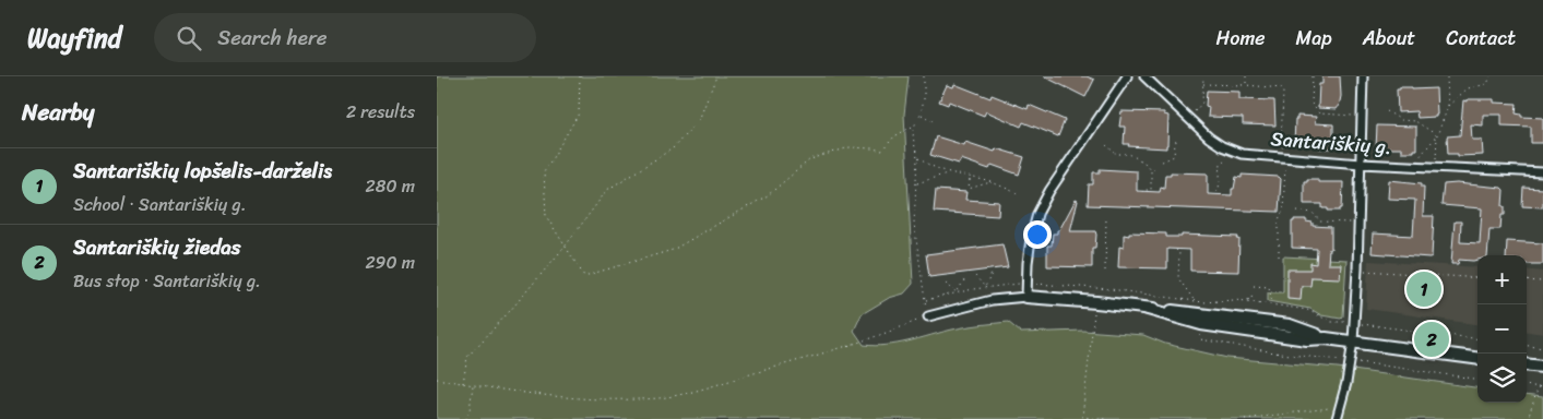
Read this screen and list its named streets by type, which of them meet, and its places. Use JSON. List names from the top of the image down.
{
  "streets": {
    "street": ["Santariškių g."]
  },
  "page": {
    "header": "Wayfind",
    "search": "Search here",
    "nav": [
      "Home",
      "Map",
      "About",
      "Contact"
    ],
    "heading": ["Nearby", "2 results"],
    "list": [
      {
        "mark": "1",
        "name": "Santariškių lopšelis-darželis",
        "note": "School · Santariškių g.",
        "value": "280 m"
      },
      {
        "mark": "2",
        "name": "Santariškių žiedas",
        "note": "Bus stop · Santariškių g.",
        "value": "290 m"
      }
    ],
    "map_buttons": ["+", "−"],
    "pins": ["1", "2"]
  }
}
